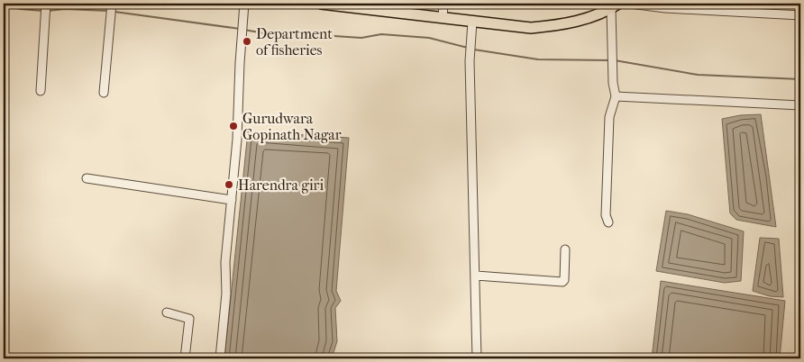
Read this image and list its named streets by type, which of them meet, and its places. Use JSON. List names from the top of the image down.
{
  "places": ["Department of fisheries", "Gurudwara Gopinath Nagar", "Harendra giri"]
}
